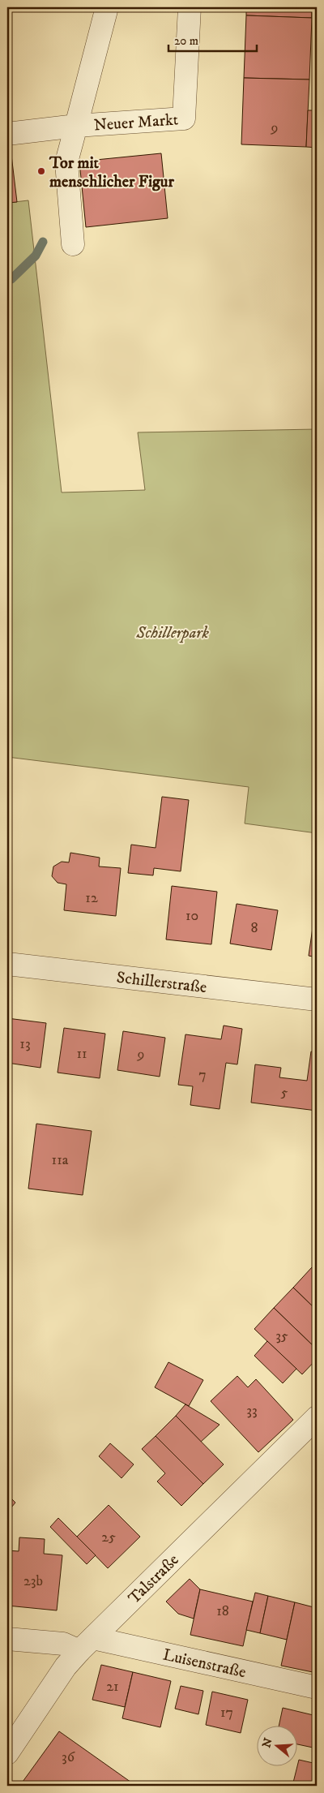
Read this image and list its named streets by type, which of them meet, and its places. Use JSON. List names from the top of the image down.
{
  "streets": {
    "street": [
      "Neuer Markt",
      "Schillerstraße",
      "Talstraße",
      "Luisenstraße"
    ]
  },
  "crossings": [
    ["Talstraße", "Luisenstraße"]
  ],
  "parks": ["Schillerpark"],
  "places": ["Tor mit menschlicher Figur"],
  "house_numbers": [
    "9",
    "12",
    "10",
    "8",
    "13",
    "11",
    "9",
    "7",
    "5",
    "11a",
    "35",
    "33",
    "25",
    "23b",
    "18",
    "21",
    "17",
    "36"
  ],
  "scale_bar": "20 m",
  "north": "left"
}
